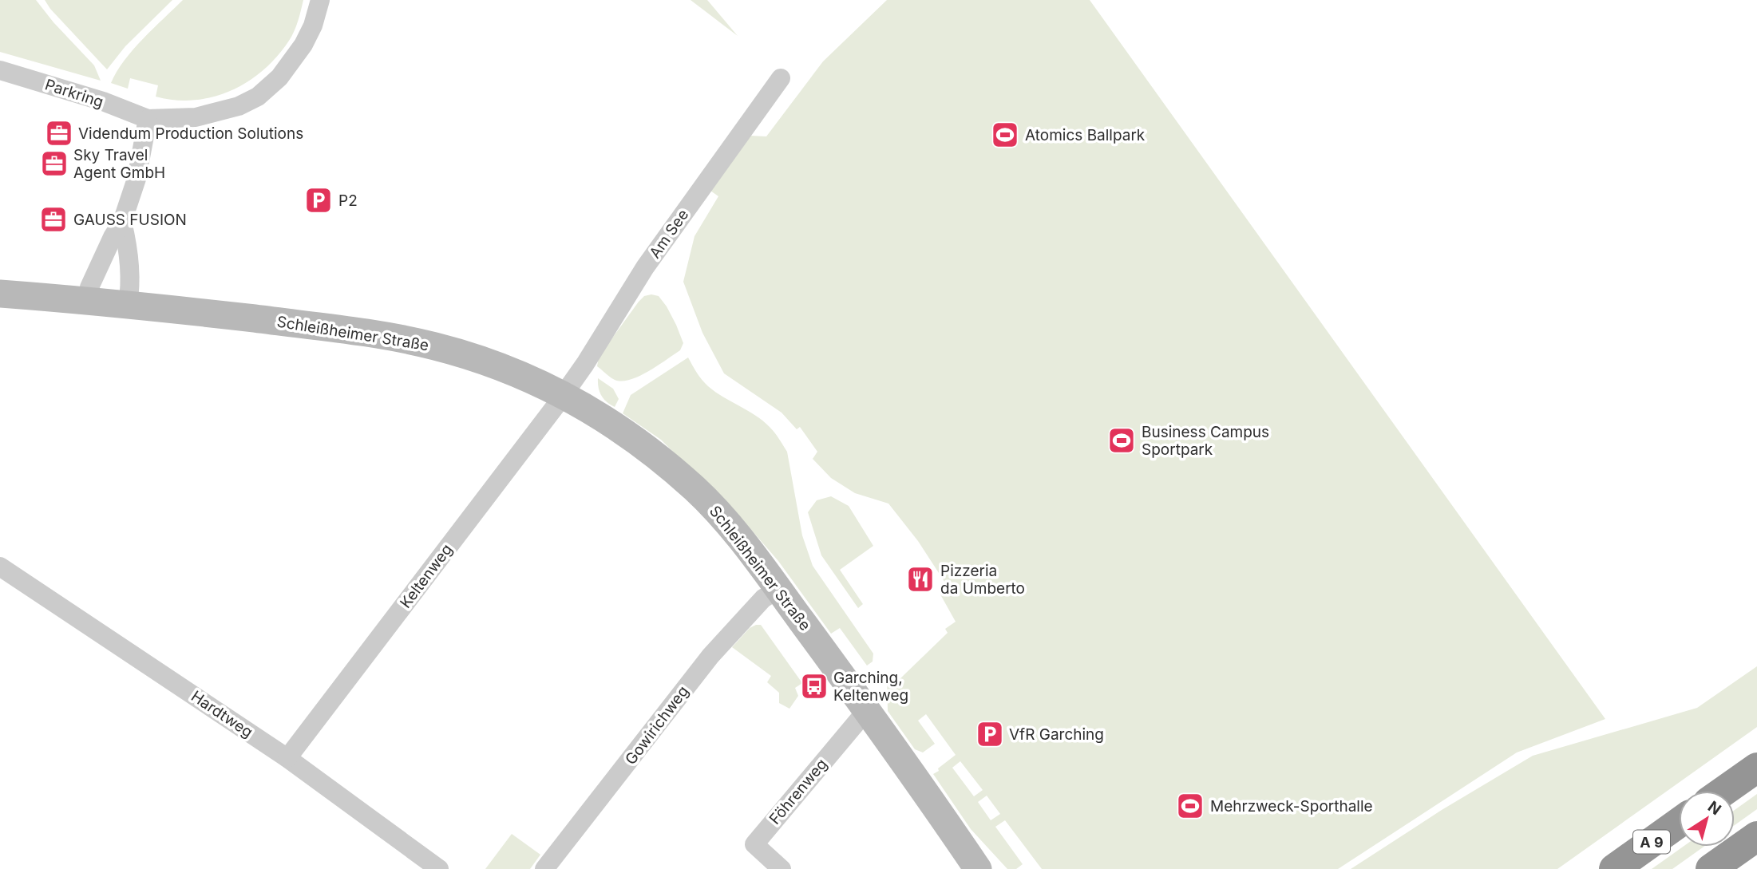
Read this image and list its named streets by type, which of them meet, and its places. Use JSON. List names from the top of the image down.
{
  "streets": {
    "highway": ["A 9"],
    "street": [
      "Parkring",
      "Am See",
      "Schleißheimer Straße",
      "Keltenweg",
      "Hardtweg",
      "Gowirichweg",
      "Föhrenweg"
    ]
  },
  "crossings": [
    ["Am See", "Schleißheimer Straße"],
    ["Am See", "Keltenweg"],
    ["Schleißheimer Straße", "Keltenweg"],
    ["Schleißheimer Straße", "Gowirichweg"],
    ["Schleißheimer Straße", "Föhrenweg"],
    ["Keltenweg", "Hardtweg"]
  ],
  "places": {
    "office": ["Videndum Production Solutions", "Sky Travel Agent GmbH", "GAUSS FUSION"],
    "sports": ["Atomics Ballpark", "Business Campus Sportpark", "Mehrzweck-Sporthalle"],
    "parking": ["P2", "VfR Garching"],
    "restaurant": ["Pizzeria da Umberto"],
    "bus stop": ["Garching, Keltenweg"]
  },
  "north": "top right"
}
